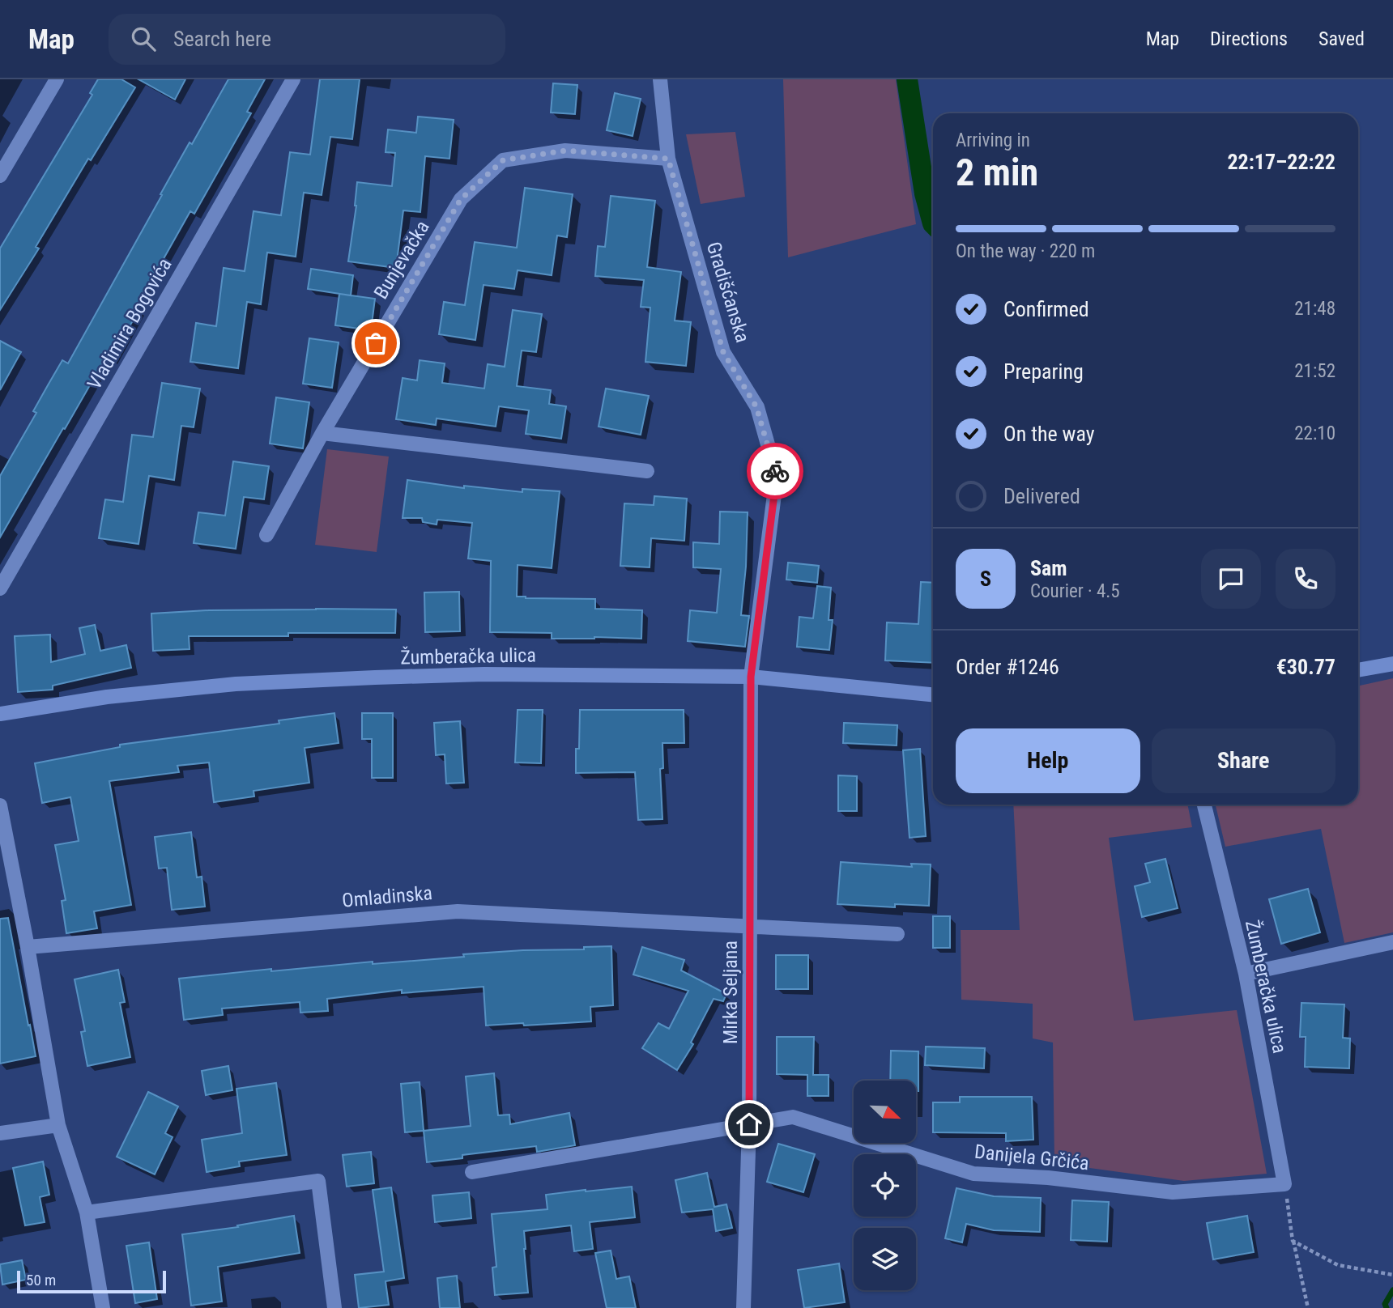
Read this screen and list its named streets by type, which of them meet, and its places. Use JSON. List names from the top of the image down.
{
  "streets": {
    "main road": ["Žumberačka ulica"],
    "street": [
      "Bunjevačka",
      "Gradišćanska",
      "Vladimira Bogovića",
      "Omladinska",
      "Mirka Seljana",
      "Danijela Grčića"
    ]
  },
  "crossings": [
    ["Bunjevačka", "Gradišćanska"],
    ["Gradišćanska", "Žumberačka ulica"],
    ["Gradišćanska", "Mirka Seljana"],
    ["Žumberačka ulica", "Mirka Seljana"],
    ["Žumberačka ulica", "Danijela Grčića"],
    ["Omladinska", "Mirka Seljana"],
    ["Mirka Seljana", "Danijela Grčića"]
  ],
  "scale_bar": "50 m",
  "north": "bottom right",
  "page": {
    "header": "Map",
    "search": "Search here",
    "nav": ["Map", "Directions", "Saved"],
    "heading": ["2 min", "Arriving in", "22:17–22:22"],
    "panel": [
      "Sam",
      "Courier · 4.5",
      "Order #1246",
      "€30.77"
    ],
    "bar": "On the way · 220 m",
    "list": [
      ["Confirmed", "21:48"],
      ["Preparing", "21:52"],
      ["On the way", "22:10"],
      "Delivered"
    ],
    "round": "S",
    "buttons": ["Help", "Share"],
    "scale": "50 m"
  }
}
